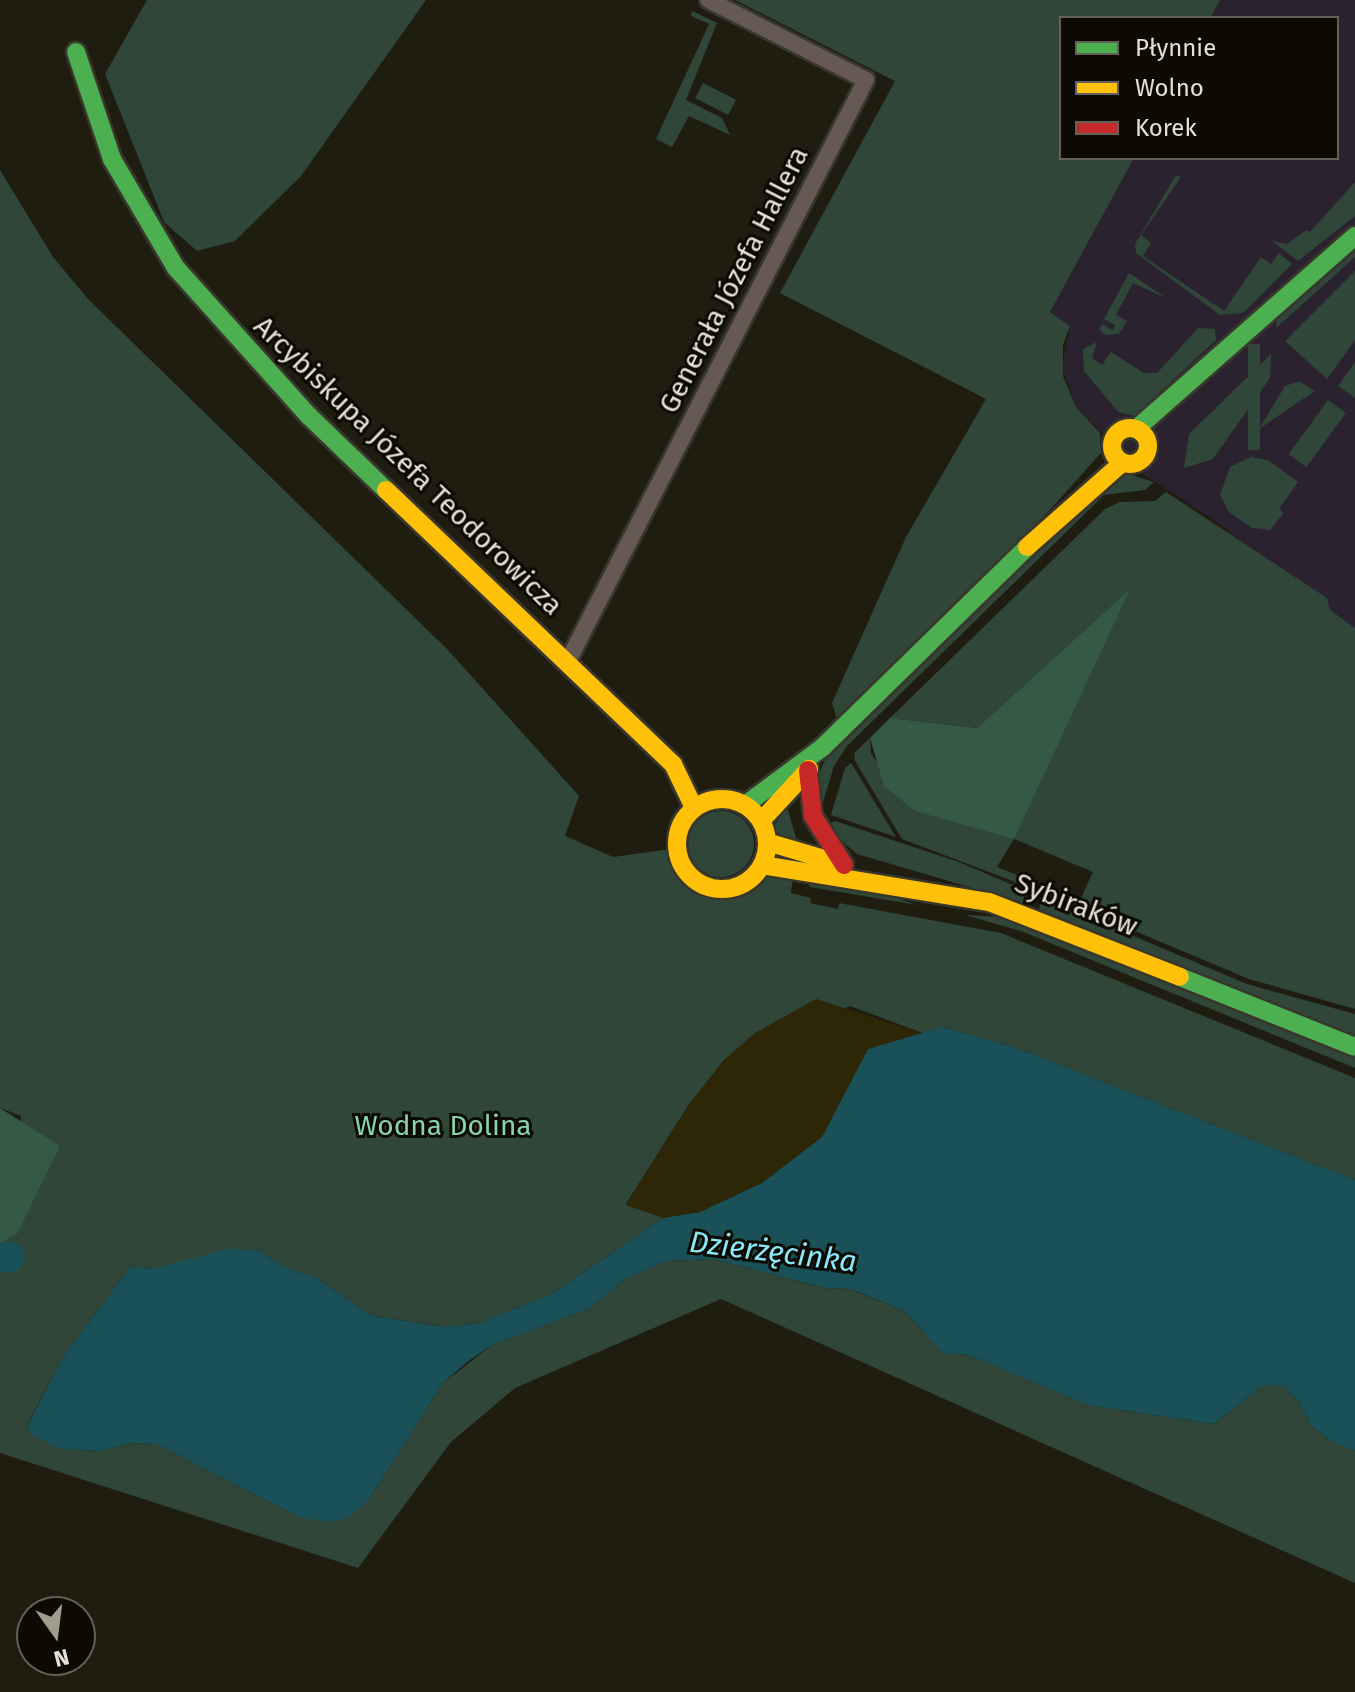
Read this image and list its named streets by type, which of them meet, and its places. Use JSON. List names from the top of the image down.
{
  "streets": {
    "street": ["Generała Józefa Hallera", "Arcybiskupa Józefa Teodorowicza", "Sybiraków"]
  },
  "crossings": [
    ["Generała Józefa Hallera", "Arcybiskupa Józefa Teodorowicza"],
    ["Arcybiskupa Józefa Teodorowicza", "Sybiraków"]
  ],
  "water": ["Dzierżęcinka"],
  "parks": ["Wodna Dolina"],
  "legend": ["Płynnie", "Wolno", "Korek"],
  "north": "bottom"
}
